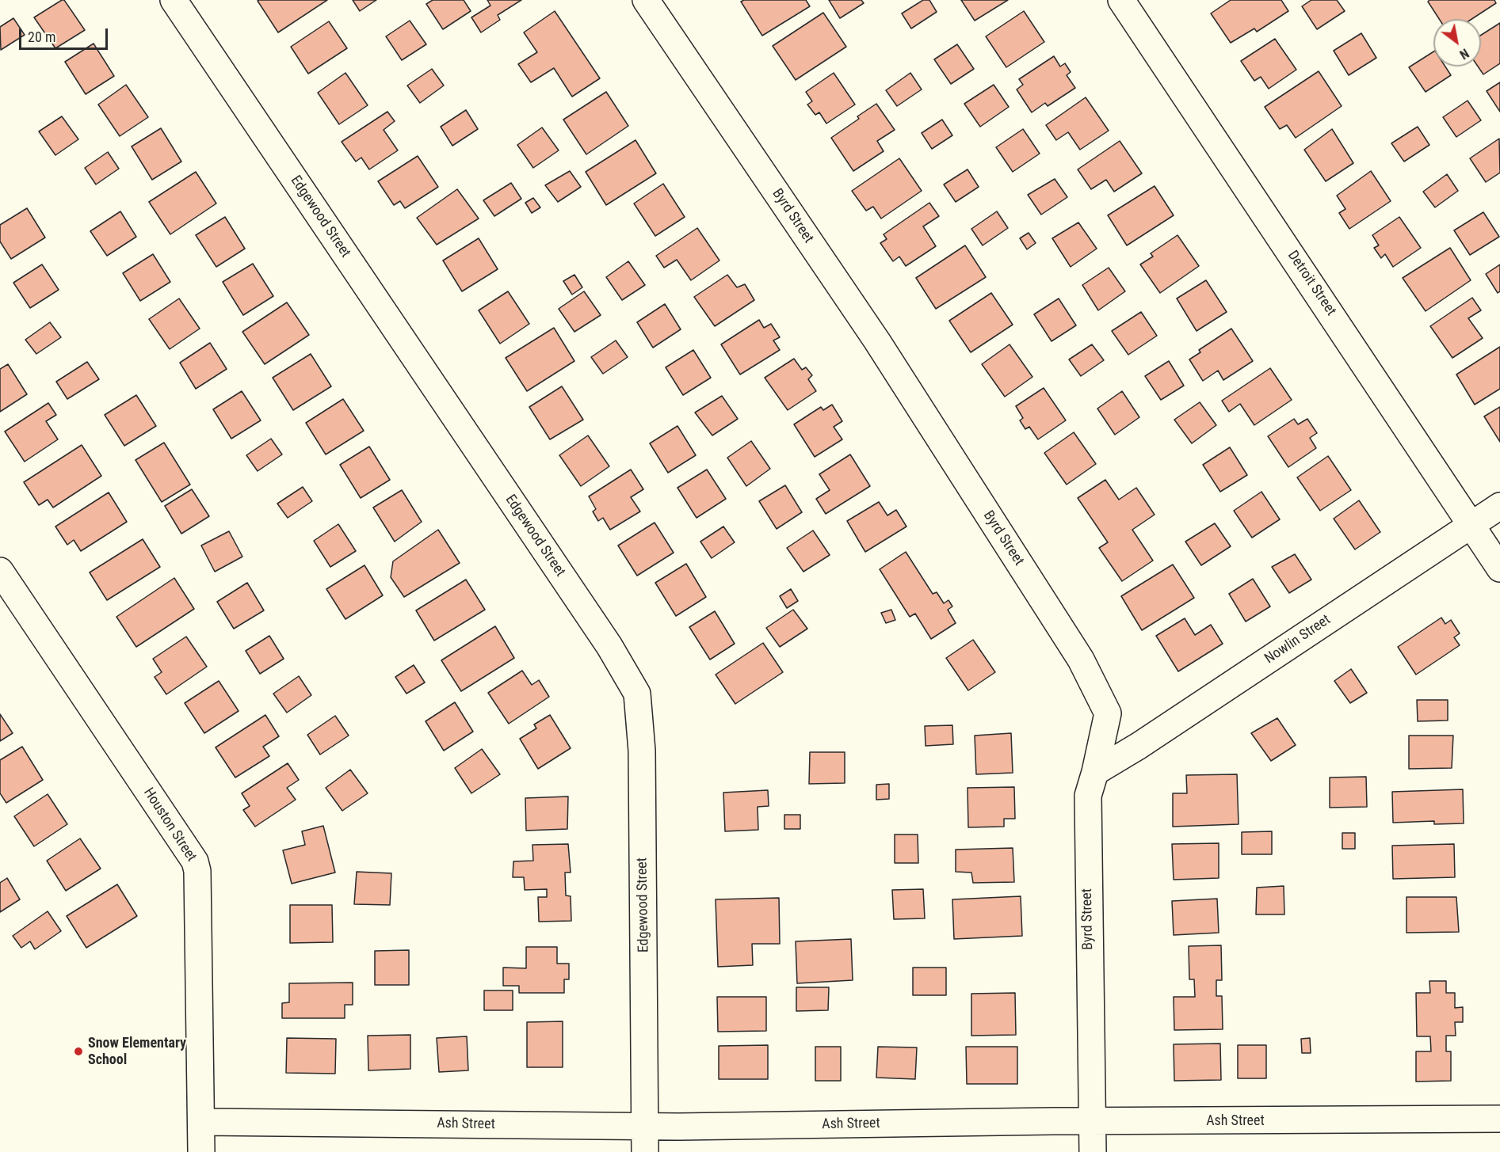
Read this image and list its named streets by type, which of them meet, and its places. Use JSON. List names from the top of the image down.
{
  "streets": {
    "street": [
      "Byrd Street",
      "Edgewood Street",
      "Detroit Street",
      "Nowlin Street",
      "Houston Street",
      "Ash Street"
    ]
  },
  "crossings": [
    ["Byrd Street", "Nowlin Street"],
    ["Byrd Street", "Ash Street"],
    ["Edgewood Street", "Ash Street"],
    ["Detroit Street", "Nowlin Street"],
    ["Houston Street", "Ash Street"]
  ],
  "places": ["Snow Elementary School"],
  "scale_bar": "20 m",
  "north": "bottom right"
}
